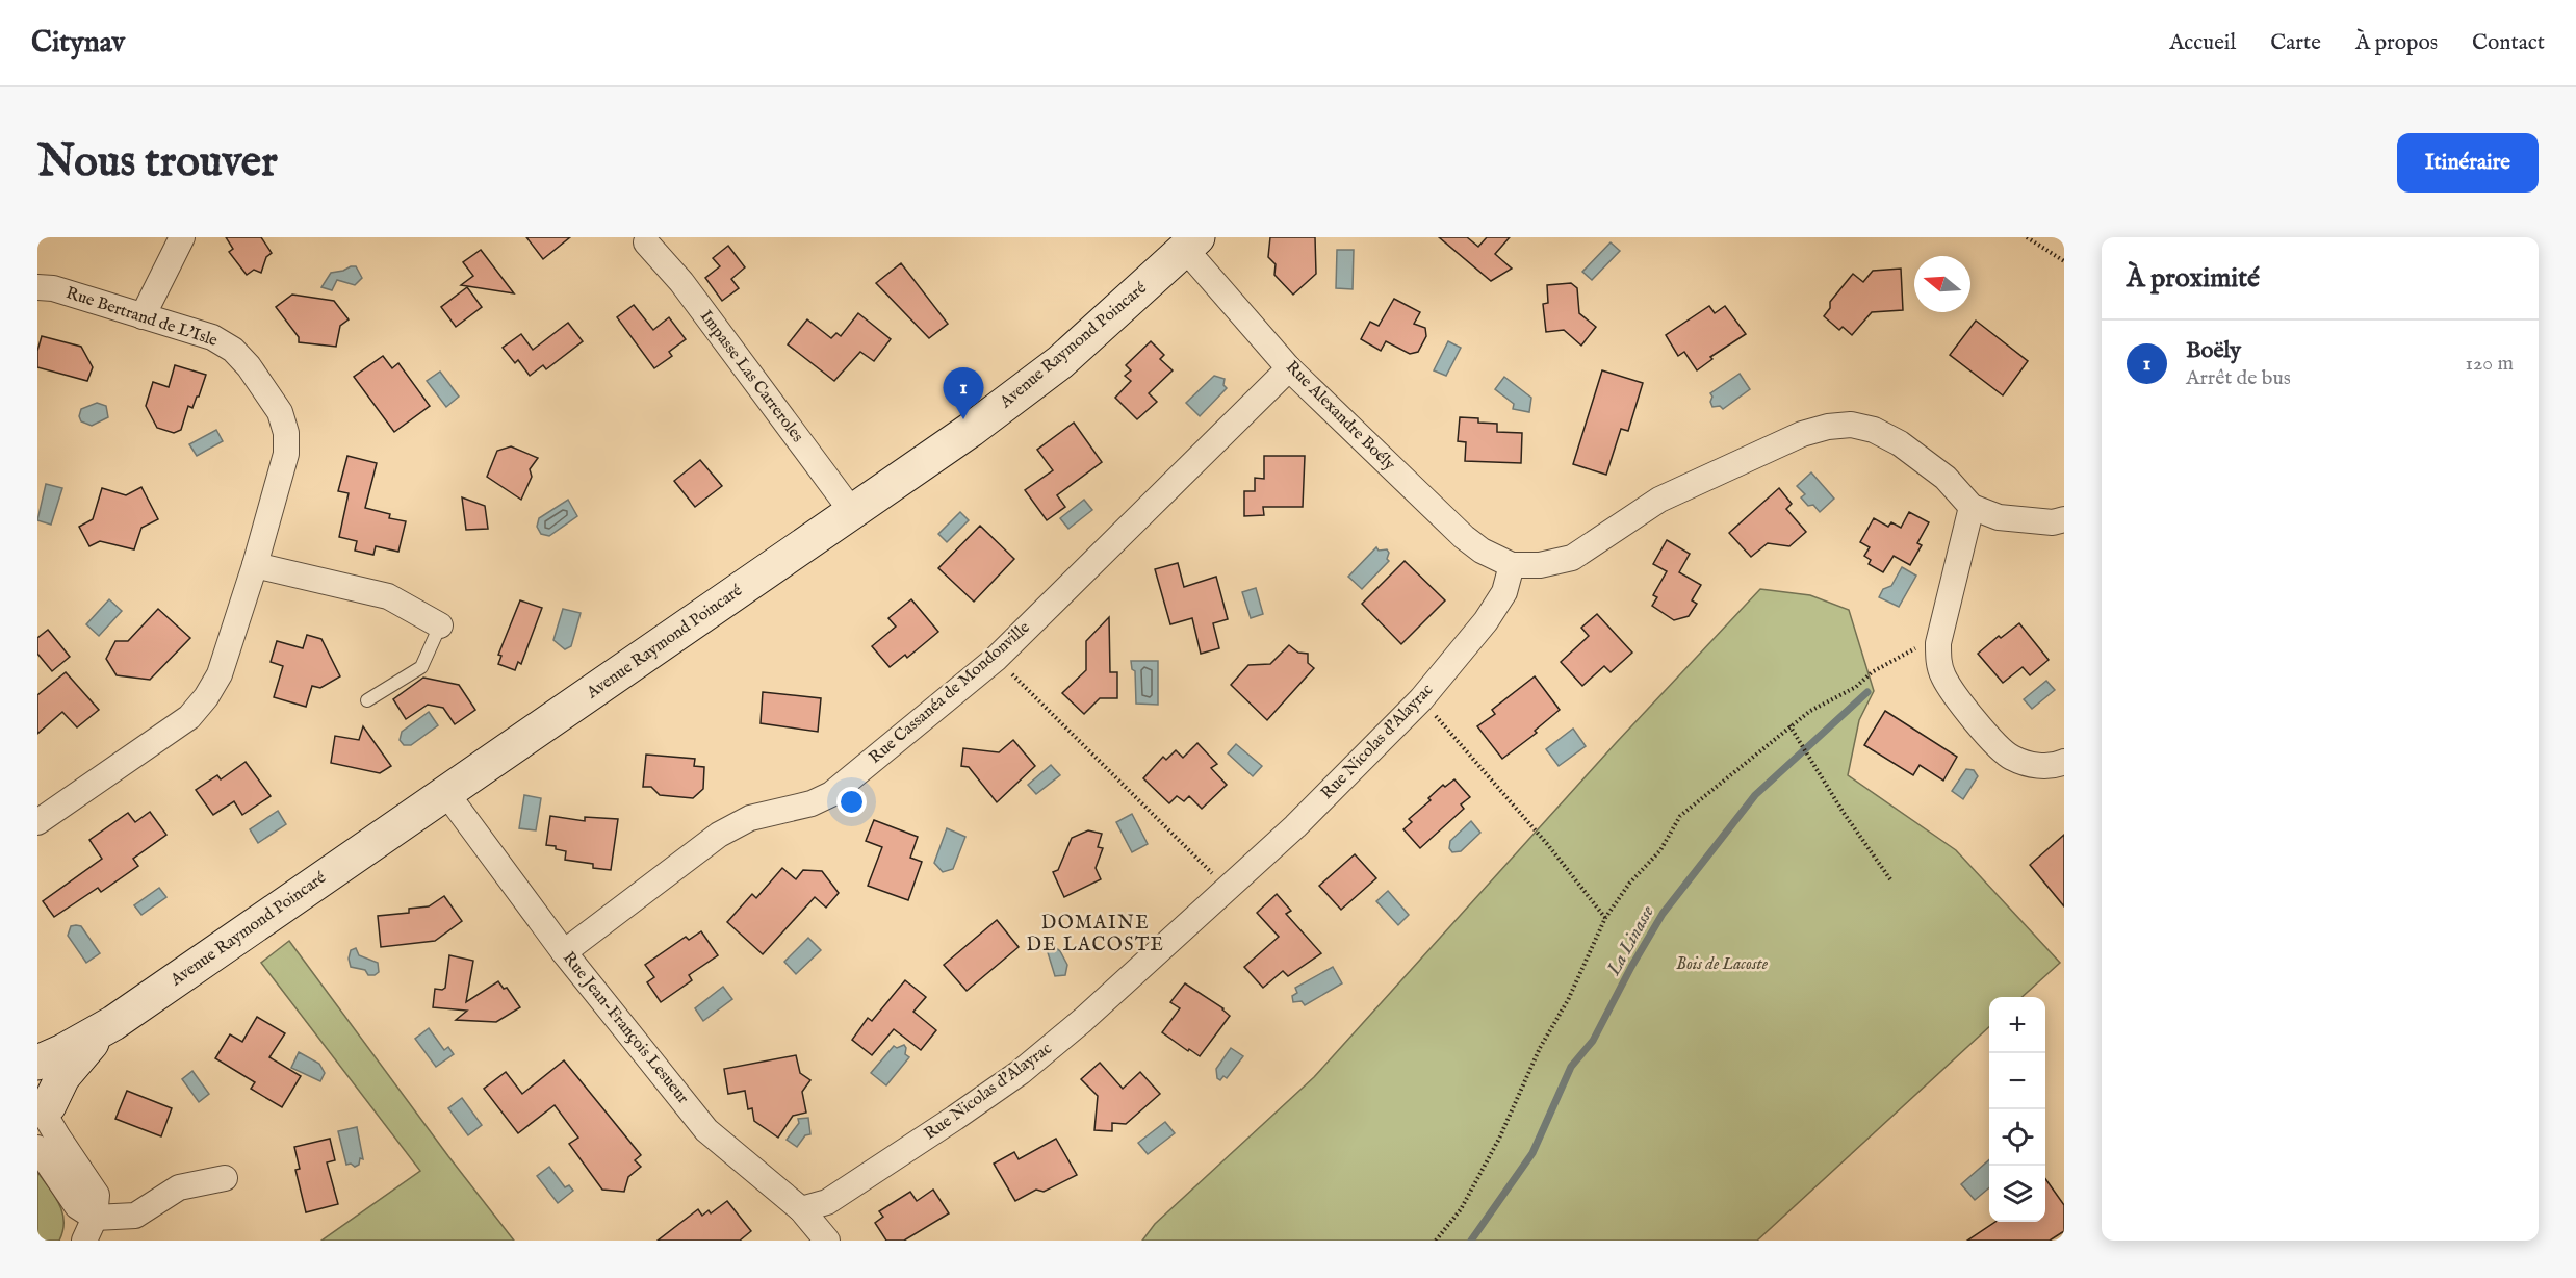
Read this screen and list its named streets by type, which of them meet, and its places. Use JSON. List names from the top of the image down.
{
  "streets": {
    "main road": ["Avenue Raymond Poincaré"],
    "street": [
      "Rue Bertrand de L'Isle",
      "Impasse Las Carreroles",
      "Rue Alexandre Boély",
      "Rue Cassanéa de Mondonville",
      "Rue Nicolas d'Alayrac",
      "Rue Jean-François Lesueur"
    ]
  },
  "crossings": [
    ["Avenue Raymond Poincaré", "Impasse Las Carreroles"],
    ["Avenue Raymond Poincaré", "Rue Alexandre Boély"],
    ["Avenue Raymond Poincaré", "Rue Jean-François Lesueur"],
    ["Rue Alexandre Boély", "Rue Cassanéa de Mondonville"],
    ["Rue Alexandre Boély", "Rue Nicolas d'Alayrac"],
    ["Rue Cassanéa de Mondonville", "Rue Jean-François Lesueur"],
    ["Rue Nicolas d'Alayrac", "Rue Jean-François Lesueur"]
  ],
  "districts": ["DOMAINE DE LACOSTE"],
  "water": ["La Linasse"],
  "parks": ["Bois de Lacoste"],
  "north": "left",
  "page": {
    "header": "Citynav",
    "nav": [
      "Accueil",
      "Carte",
      "À propos",
      "Contact"
    ],
    "buttons": "Itinéraire",
    "title": "Nous trouver",
    "heading": "À proximité",
    "list": [
      {
        "mark": "1",
        "name": "Boëly",
        "note": "Arrêt de bus",
        "value": "120 m"
      }
    ],
    "pins": "1",
    "map_buttons": ["+", "−"]
  }
}
